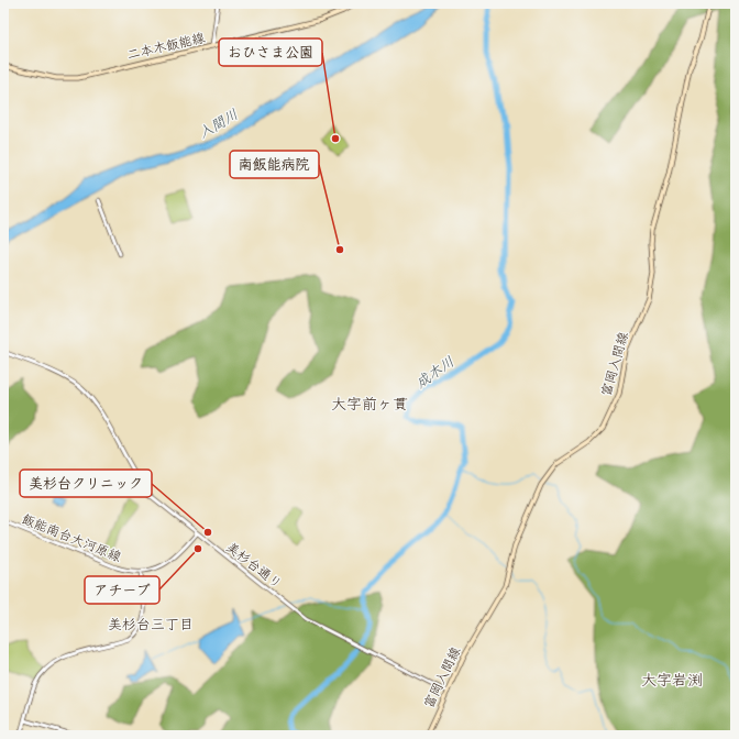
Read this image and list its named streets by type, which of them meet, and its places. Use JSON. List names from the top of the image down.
{
  "streets": {
    "main road": ["二本木飯能線", "富岡入間線"],
    "street": ["飯能南台大河原線", "美杉台通り"]
  },
  "crossings": [
    ["富岡入間線", "美杉台通り"],
    ["飯能南台大河原線", "美杉台通り"]
  ],
  "districts": ["大字前ヶ貫", "美杉台三丁目", "大字岩渕"],
  "water": ["入間川", "成木川"],
  "places": [
    "おひさま公園",
    "南飯能病院",
    "美杉台クリニック",
    "アチーブ"
  ]
}
